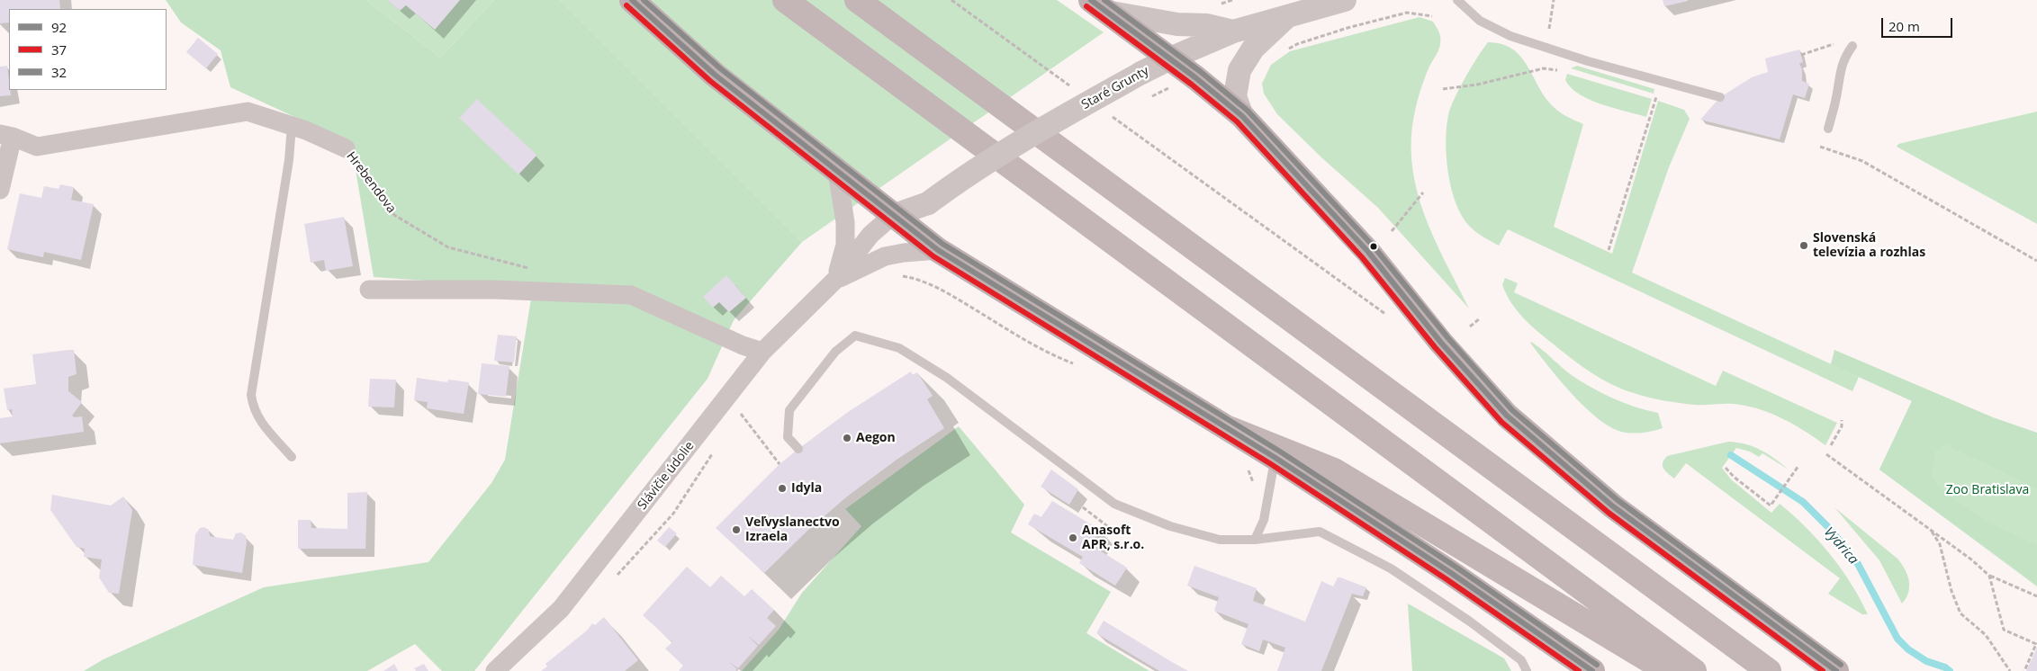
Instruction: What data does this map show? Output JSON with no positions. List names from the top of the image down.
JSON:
{
  "streets": {
    "street": ["Staré Grunty", "Hrebendova", "Slávičie údolie"]
  },
  "crossings": [
    ["Staré Grunty", "Slávičie údolie"]
  ],
  "water": ["Vydrica"],
  "parks": ["Zoo Bratislava"],
  "places": [
    "Slovenská televízia a rozhlas",
    "Aegon",
    "Idyla",
    "Veľvyslanectvo Izraela",
    "Anasoft APR, s.r.o."
  ],
  "lines": ["transit line 92", "transit line 32", "transit line 37"],
  "legend": ["92", "37", "32"],
  "scale_bar": "20 m"
}
